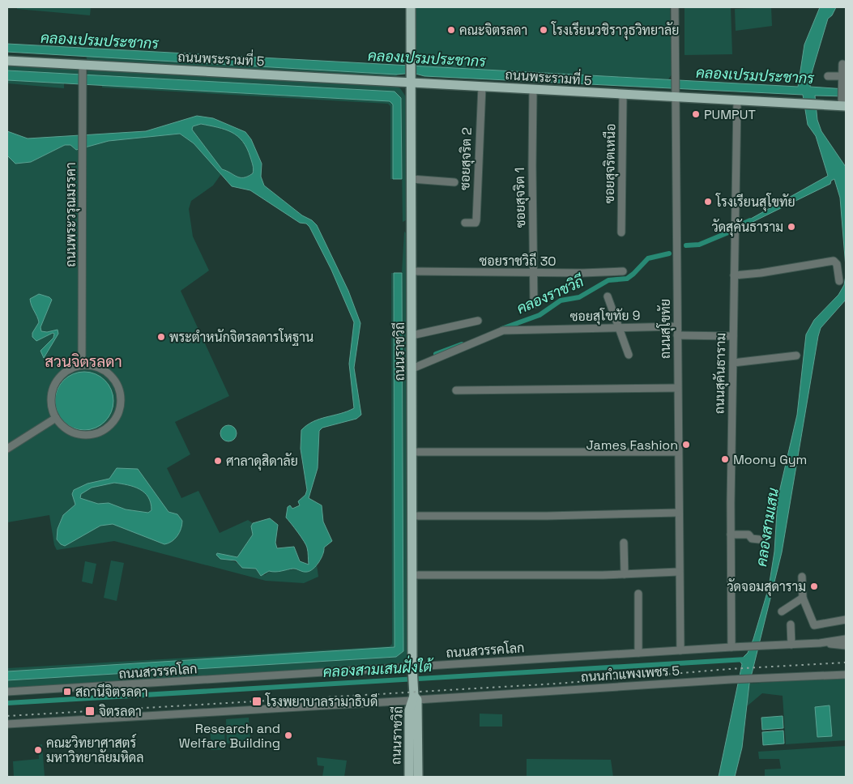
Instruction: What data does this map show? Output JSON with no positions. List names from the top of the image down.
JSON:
{
  "streets": {
    "main road": ["ถนนพระรามที่ 5", "ถนนราชวิถี"],
    "street": [
      "ซอยสุจริต 2",
      "ซอยสุจริตเหนือ",
      "ซอยสุจริต 1",
      "ถนนพระวรุณมรรคา",
      "ซอยราชวิถี 30",
      "ซอยสุโขทัย 9",
      "ถนนสุโขทัย",
      "ถนนสุคันธาราม",
      "ถนนสวรรคโลก",
      "ถนนกำแพงเพชร 5"
    ]
  },
  "crossings": [
    ["ถนนพระรามที่ 5", "ซอยสุจริต 2"],
    ["ถนนพระรามที่ 5", "ซอยสุจริตเหนือ"],
    ["ถนนพระรามที่ 5", "ซอยสุจริต 1"],
    ["ถนนพระรามที่ 5", "ถนนพระวรุณมรรคา"],
    ["ถนนพระรามที่ 5", "ถนนสุโขทัย"],
    ["ถนนพระรามที่ 5", "ถนนราชวิถี"],
    ["ถนนพระรามที่ 5", "ถนนสุคันธาราม"],
    ["ซอยสุจริต 1", "ซอยราชวิถี 30"],
    ["ซอยราชวิถี 30", "ถนนราชวิถี"],
    ["ซอยสุโขทัย 9", "ถนนสุโขทัย"],
    ["ซอยสุโขทัย 9", "ถนนราชวิถี"],
    ["ถนนสุโขทัย", "ถนนสวรรคโลก"],
    ["ถนนราชวิถี", "ถนนสวรรคโลก"],
    ["ถนนราชวิถี", "ถนนกำแพงเพชร 5"],
    ["ถนนสุคันธาราม", "ถนนสวรรคโลก"]
  ],
  "districts": ["สวนจิตรลดา"],
  "water": [
    "คลองเปรมประชากร",
    "คลองราชวิถี",
    "คลองสามเสน",
    "คลองสามเสนฝั่งใต้"
  ],
  "places": {
    "other": [
      "คณะจิตรลดา",
      "โรงเรียนวชิราวุธวิทยาลัย",
      "PUMPUT",
      "โรงเรียนสุโขทัย",
      "วัดสุคันธาราม",
      "พระตำหนักจิตรลดารโหฐาน",
      "James Fashion",
      "Moony Gym",
      "ศาลาดุสิดาลัย",
      "วัดจอมสุดาราม",
      "Research and Welfare Building",
      "คณะวิทยาศาสตร์ มหาวิทยาลัยมหิดล"
    ],
    "transit": ["สถานีจิตรลดา", "โรงพยาบาลรามาธิบดี", "จิตรลดา"]
  }
}
